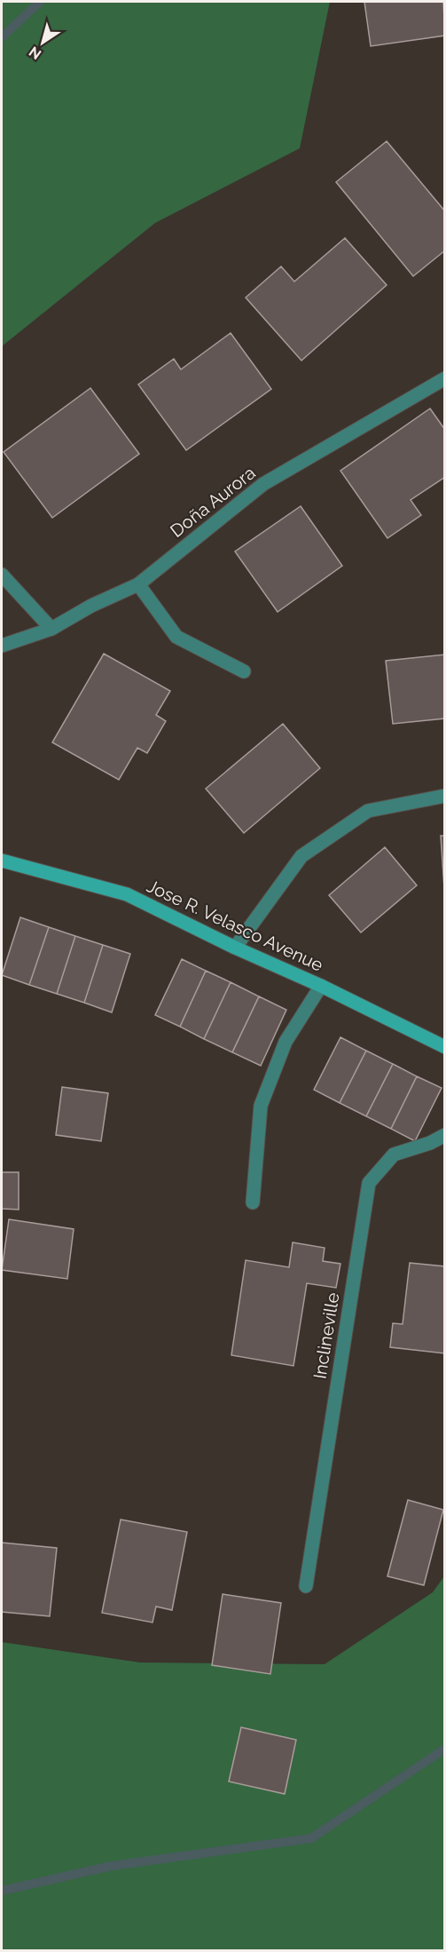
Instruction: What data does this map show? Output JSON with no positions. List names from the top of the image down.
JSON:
{
  "streets": {
    "main road": ["Jose R. Velasco Avenue"],
    "street": ["Doña Aurora", "Inclineville"]
  },
  "north": "bottom left"
}
